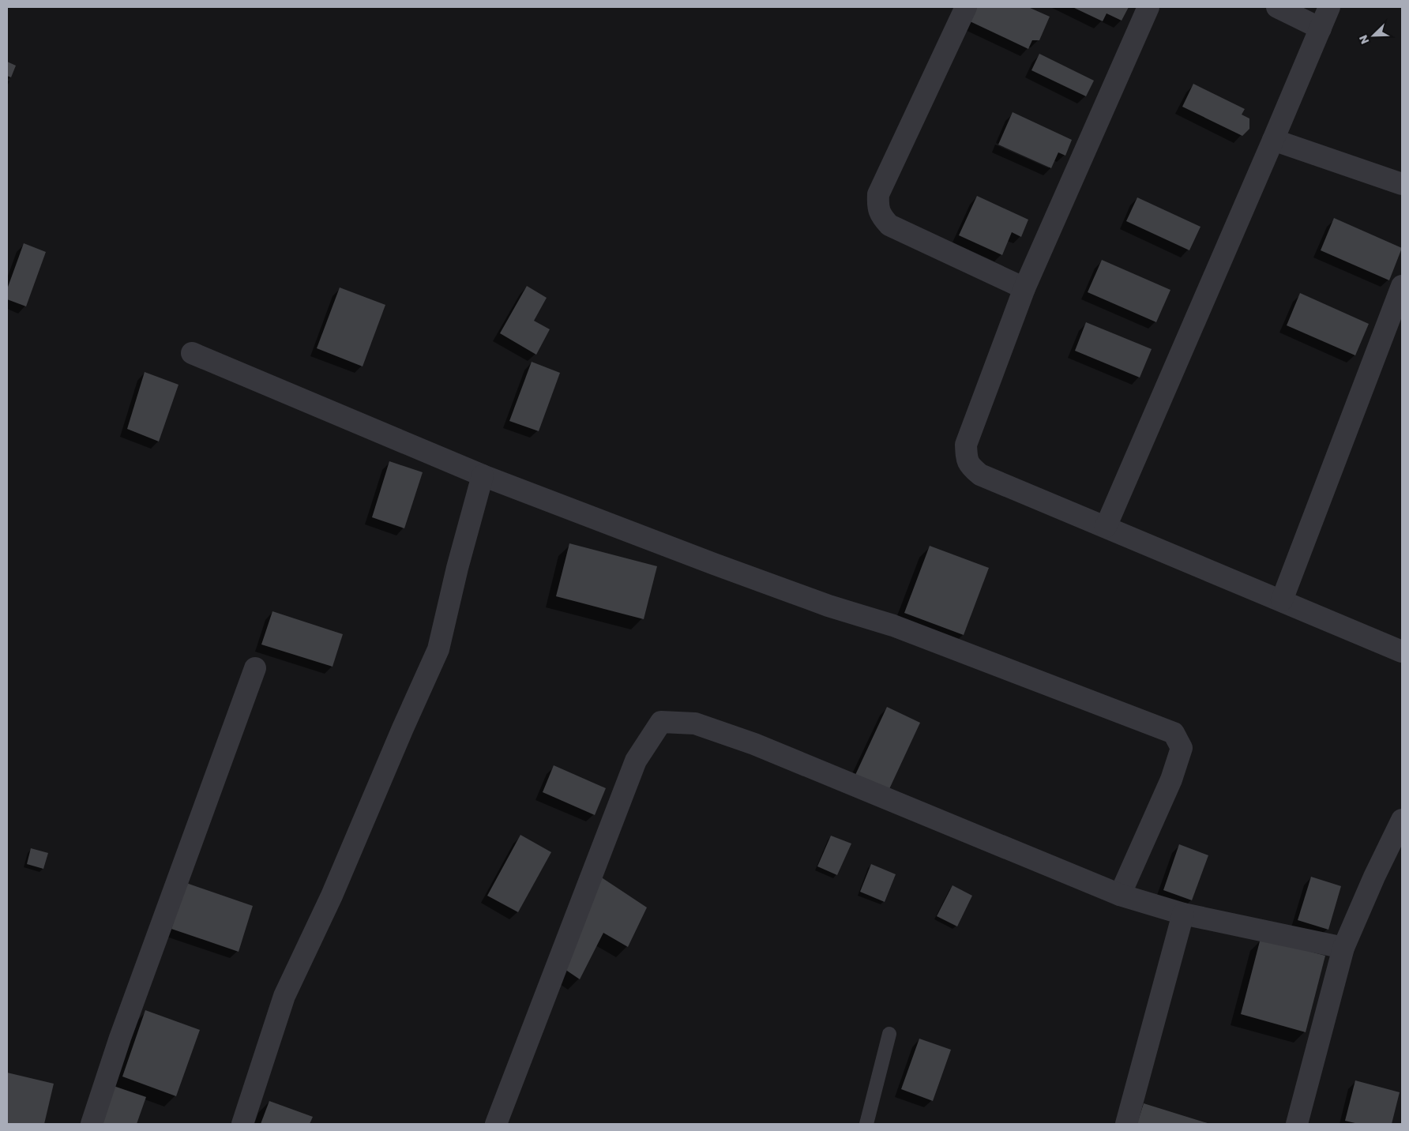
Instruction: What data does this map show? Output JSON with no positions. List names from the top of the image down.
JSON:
{
  "north": "bottom left"
}
